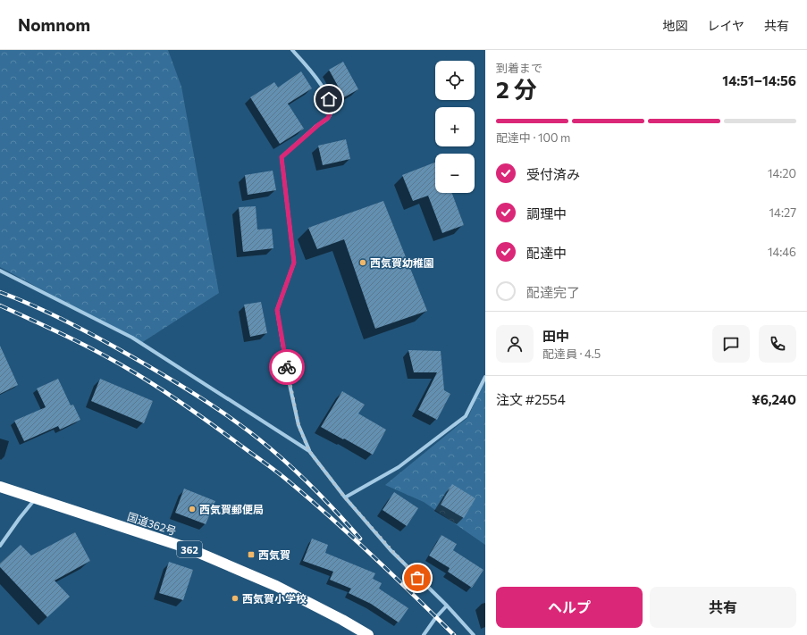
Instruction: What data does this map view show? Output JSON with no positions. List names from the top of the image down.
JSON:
{
  "streets": {
    "highway": ["国道362号", "362"]
  },
  "places": {
    "other": ["西気賀幼稚園", "西気賀郵便局", "西気賀小学校"],
    "transit": ["西気賀"]
  },
  "page": {
    "header": "Nomnom",
    "nav": ["地図", "レイヤ", "共有"],
    "heading": ["2 分", "到着まで", "14:51–14:56"],
    "panel": [
      "田中",
      "配達員 · 4.5",
      "注文 #2554",
      "¥6,240"
    ],
    "map_buttons": ["+", "−"],
    "bar": "配達中 · 100 m",
    "list": [
      ["受付済み", "14:20"],
      ["調理中", "14:27"],
      ["配達中", "14:46"],
      "配達完了"
    ],
    "buttons": ["ヘルプ", "共有"]
  }
}
